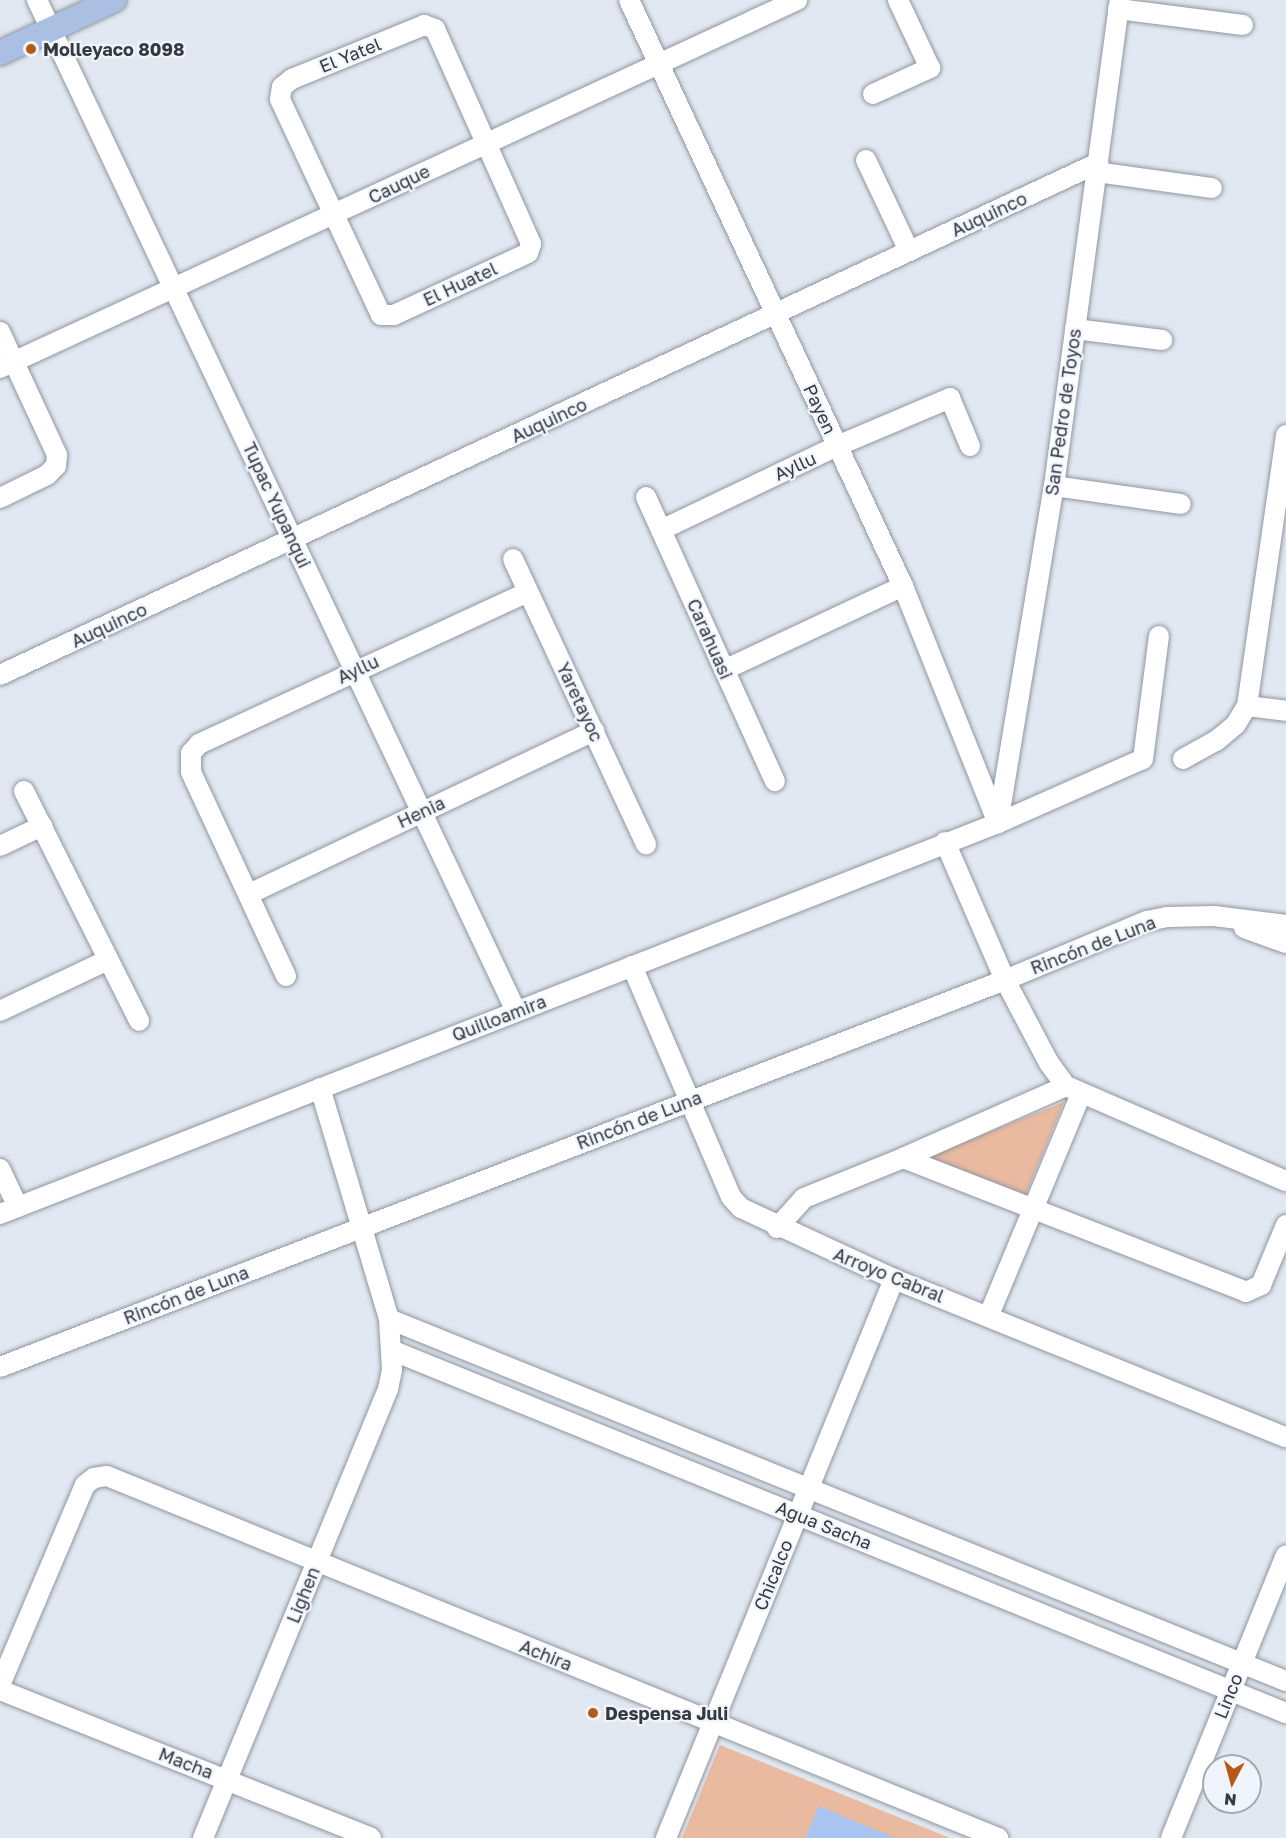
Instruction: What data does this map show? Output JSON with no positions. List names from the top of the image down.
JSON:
{
  "streets": {
    "street": [
      "El Yatel",
      "Cauque",
      "Auquinco",
      "El Huatel",
      "Payen",
      "San Pedro de Toyos",
      "Ayllu",
      "Tupac Yupanqui",
      "Carahuasi",
      "Yaretayoc",
      "Henia",
      "Rincón de Luna",
      "Quilloamira",
      "Arroyo Cabral",
      "Agua Sacha",
      "Chicalco",
      "Lighen",
      "Achira",
      "Linco",
      "Macha"
    ]
  },
  "crossings": [
    ["El Yatel", "Cauque"],
    ["El Yatel", "El Huatel"],
    ["Cauque", "El Huatel"],
    ["Cauque", "Payen"],
    ["Cauque", "Tupac Yupanqui"],
    ["Auquinco", "Payen"],
    ["Auquinco", "San Pedro de Toyos"],
    ["Auquinco", "Tupac Yupanqui"],
    ["Payen", "San Pedro de Toyos"],
    ["Payen", "Ayllu"],
    ["Payen", "Quilloamira"],
    ["San Pedro de Toyos", "Quilloamira"],
    ["Ayllu", "Tupac Yupanqui"],
    ["Ayllu", "Carahuasi"],
    ["Ayllu", "Yaretayoc"],
    ["Ayllu", "Henia"],
    ["Tupac Yupanqui", "Henia"],
    ["Tupac Yupanqui", "Quilloamira"],
    ["Yaretayoc", "Henia"],
    ["Rincón de Luna", "Arroyo Cabral"],
    ["Quilloamira", "Arroyo Cabral"],
    ["Arroyo Cabral", "Chicalco"],
    ["Agua Sacha", "Chicalco"],
    ["Agua Sacha", "Lighen"],
    ["Agua Sacha", "Linco"],
    ["Chicalco", "Achira"],
    ["Lighen", "Achira"],
    ["Lighen", "Macha"]
  ],
  "places": ["Molleyaco 8098", "Despensa Juli"],
  "north": "bottom"
}
